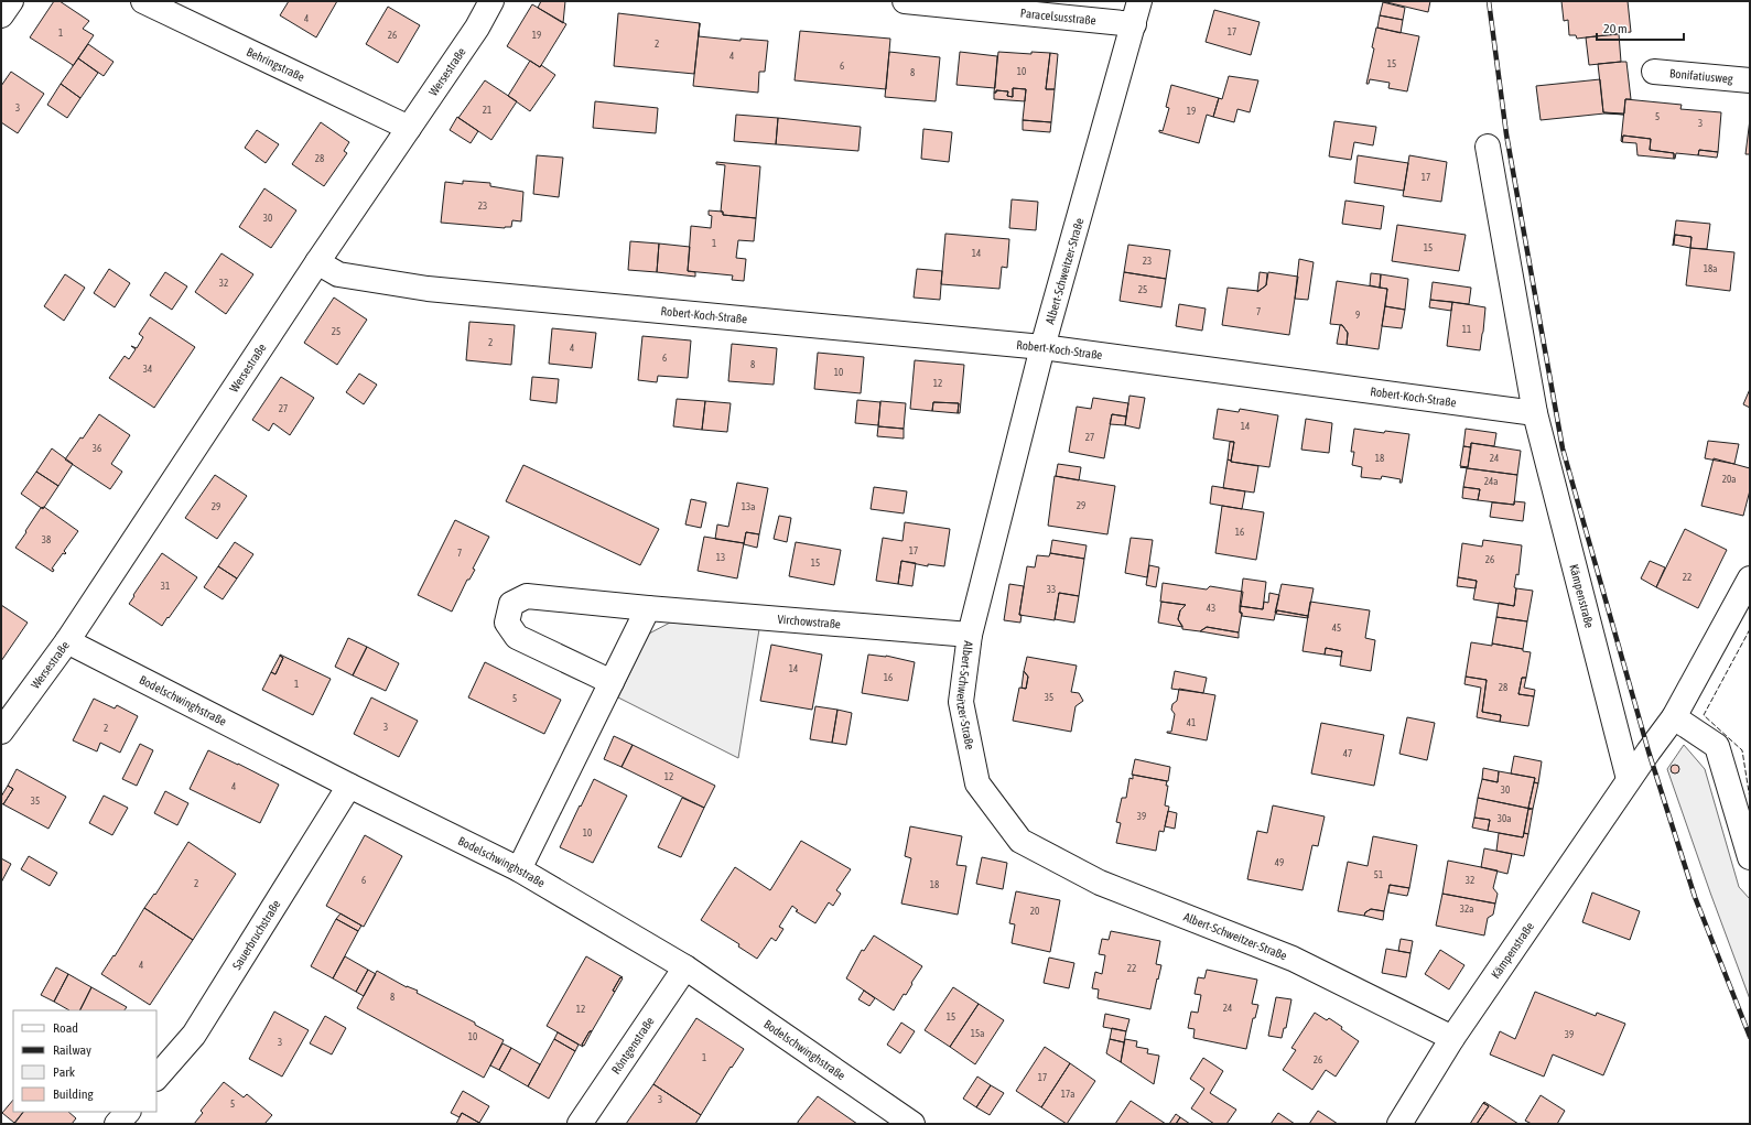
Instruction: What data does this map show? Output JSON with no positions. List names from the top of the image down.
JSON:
{
  "streets": {
    "street": [
      "Paracelsusstraße",
      "Behringstraße",
      "Wersestraße",
      "Bonifatiusweg",
      "Albert-Schweitzer-Straße",
      "Robert-Koch-Straße",
      "Kämpenstraße",
      "Virchowstraße",
      "Bodelschwinghstraße",
      "Sauerbruchstraße",
      "Röntgenstraße"
    ]
  },
  "crossings": [
    ["Paracelsusstraße", "Albert-Schweitzer-Straße"],
    ["Behringstraße", "Wersestraße"],
    ["Wersestraße", "Robert-Koch-Straße"],
    ["Wersestraße", "Bodelschwinghstraße"],
    ["Albert-Schweitzer-Straße", "Robert-Koch-Straße"],
    ["Albert-Schweitzer-Straße", "Kämpenstraße"],
    ["Albert-Schweitzer-Straße", "Virchowstraße"],
    ["Robert-Koch-Straße", "Kämpenstraße"],
    ["Bodelschwinghstraße", "Sauerbruchstraße"],
    ["Bodelschwinghstraße", "Röntgenstraße"]
  ],
  "house_numbers": [
    "4",
    "17",
    "1",
    "26",
    "19",
    "2",
    "4",
    "15",
    "6",
    "10",
    "8",
    "3",
    "21",
    "19",
    "5",
    "3",
    "28",
    "17",
    "23",
    "30",
    "1",
    "15",
    "14",
    "23",
    "18a",
    "32",
    "25",
    "7",
    "9",
    "11",
    "25",
    "2",
    "4",
    "6",
    "8",
    "34",
    "10",
    "12",
    "27",
    "14",
    "27",
    "36",
    "18",
    "24",
    "20a",
    "24a",
    "29",
    "29",
    "13a",
    "16",
    "38",
    "17",
    "7",
    "13",
    "26",
    "15",
    "22",
    "31",
    "33",
    "43",
    "45",
    "14",
    "16",
    "1",
    "28",
    "35",
    "5",
    "41",
    "3",
    "2",
    "47",
    "12",
    "4",
    "30",
    "35",
    "39",
    "30a",
    "10",
    "49",
    "51",
    "6",
    "32",
    "2",
    "18",
    "32a",
    "20",
    "4",
    "22",
    "8",
    "24",
    "12",
    "15",
    "15a",
    "39",
    "10",
    "3",
    "1",
    "26",
    "17",
    "17a",
    "3",
    "5"
  ],
  "legend": [
    "Road",
    "Railway",
    "Park",
    "Building"
  ],
  "scale_bar": "20 m"
}
